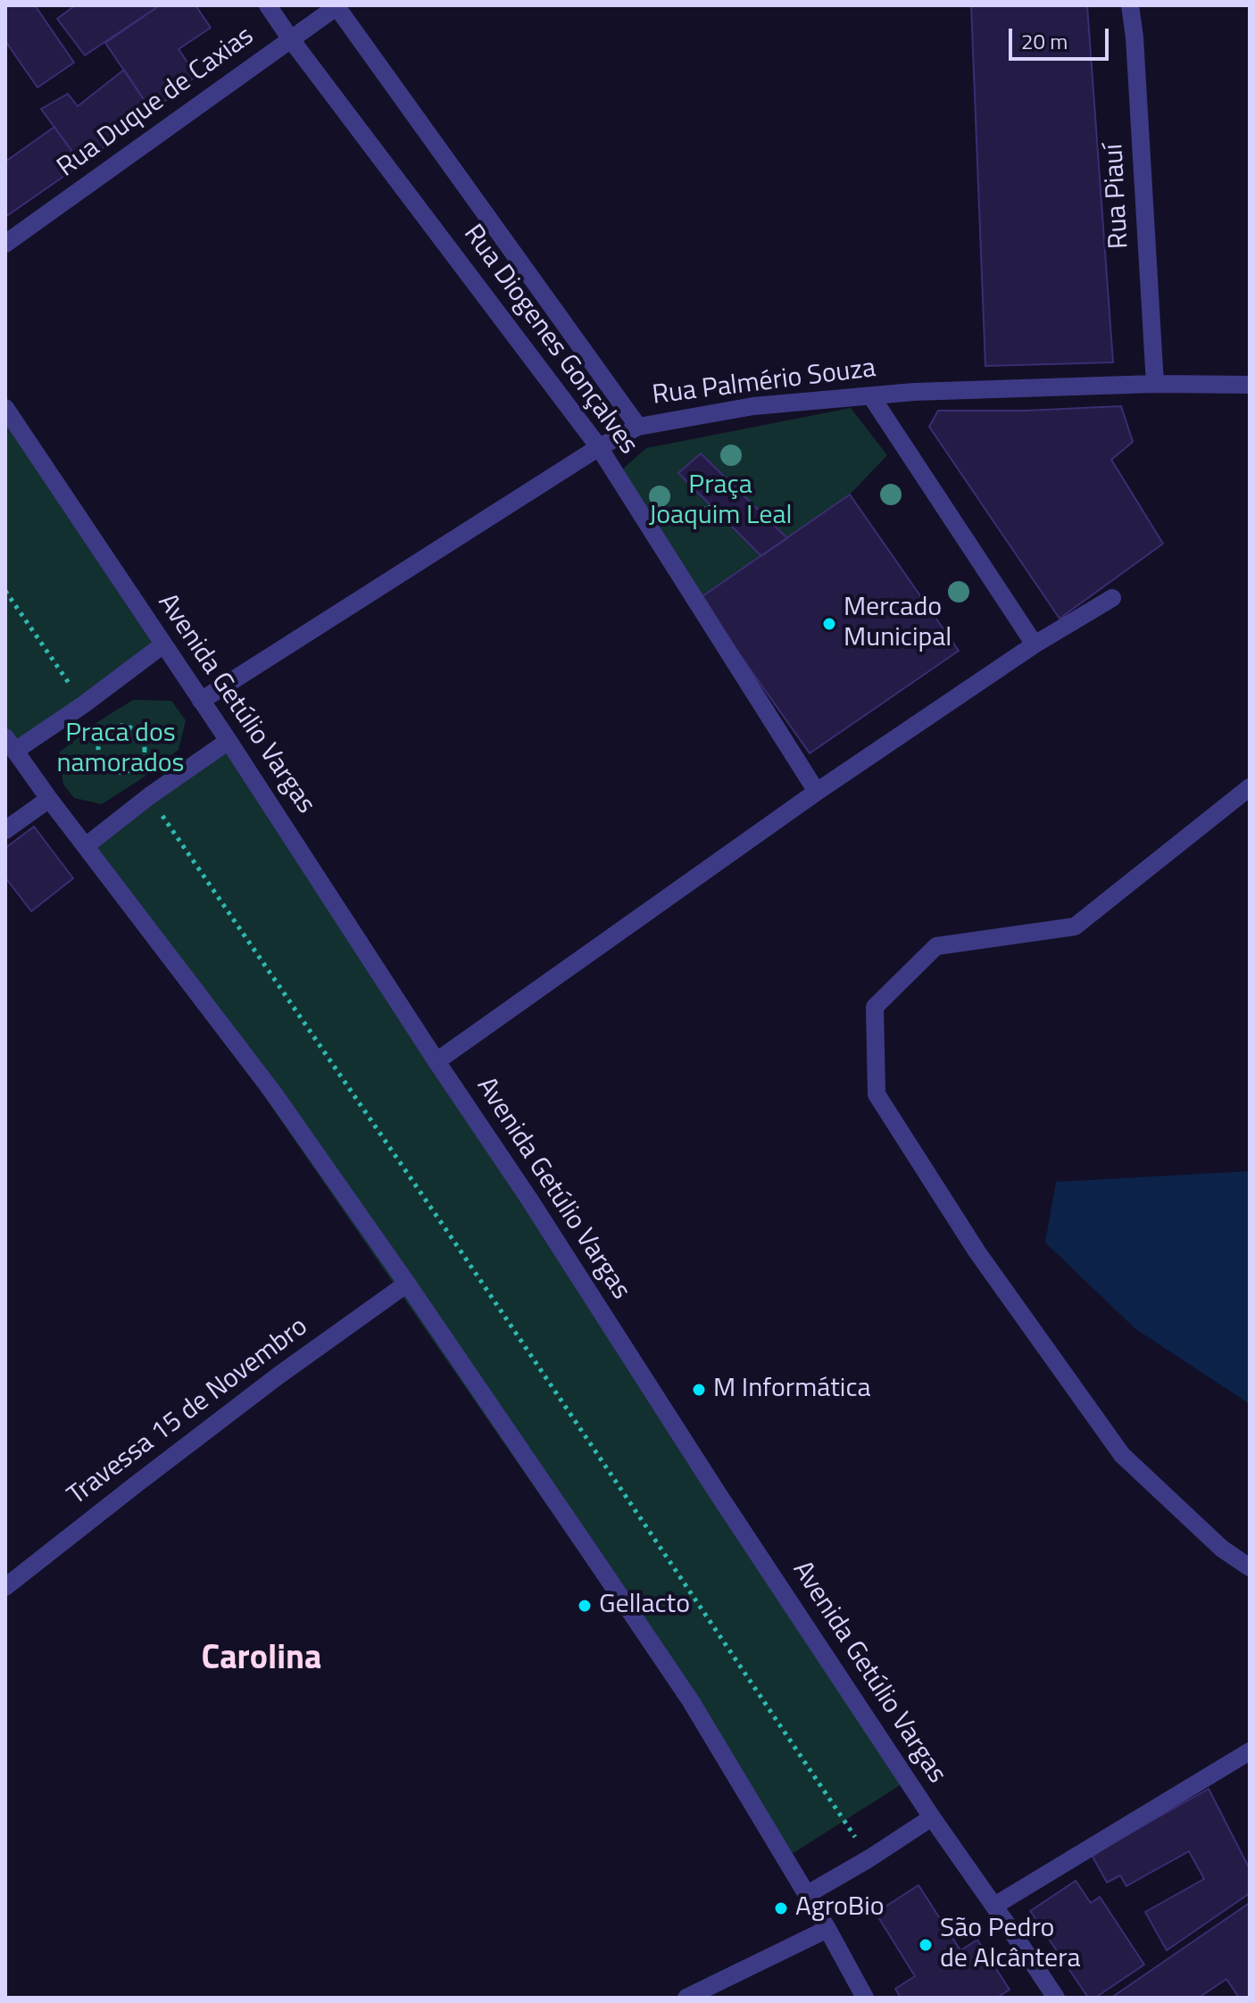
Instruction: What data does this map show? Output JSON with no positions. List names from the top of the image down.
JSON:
{
  "streets": {
    "street": [
      "Rua Duque de Caxias",
      "Rua Piauí",
      "Rua Diogenes Gonçalves",
      "Rua Palmério Souza",
      "Avenida Getúlio Vargas",
      "Travessa 15 de Novembro"
    ]
  },
  "crossings": [
    ["Rua Duque de Caxias", "Rua Diogenes Gonçalves"],
    ["Rua Piauí", "Rua Palmério Souza"],
    ["Rua Diogenes Gonçalves", "Rua Palmério Souza"],
    ["Rua Palmério Souza", "Avenida Getúlio Vargas"]
  ],
  "districts": ["Carolina"],
  "parks": ["Praça Joaquim Leal", "Praca dos namorados"],
  "places": [
    "Mercado Municipal",
    "M Informática",
    "Gellacto",
    "AgroBio",
    "São Pedro de Alcântera"
  ],
  "scale_bar": "20 m"
}
